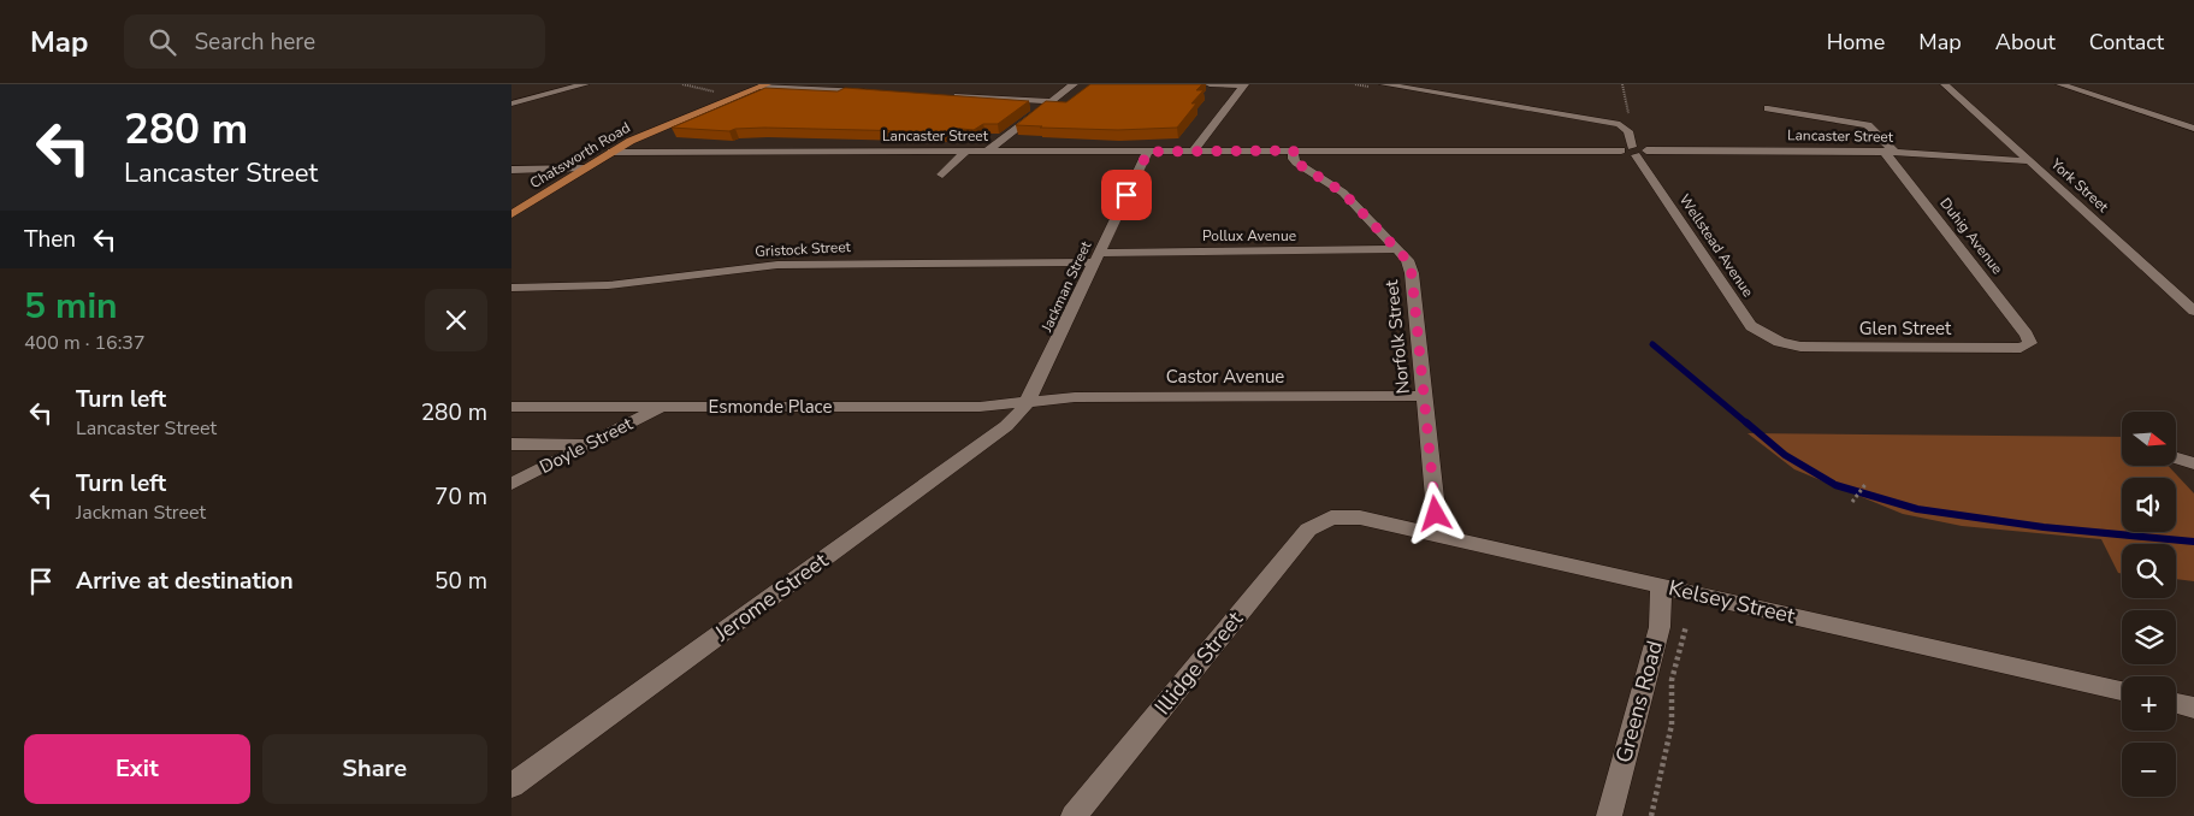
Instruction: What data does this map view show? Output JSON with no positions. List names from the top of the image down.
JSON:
{
  "streets": {
    "main road": ["Chatsworth Road"],
    "street": [
      "Lancaster Street",
      "York Street",
      "Pollux Avenue",
      "Duhig Avenue",
      "Wellstead Avenue",
      "Gristock Street",
      "Jackman Street",
      "Glen Street",
      "Norfolk Street",
      "Castor Avenue",
      "Esmonde Place",
      "Doyle Street",
      "Jerome Street",
      "Kelsey Street",
      "Illidge Street",
      "Greens Road"
    ]
  },
  "crossings": [
    ["Lancaster Street", "Chatsworth Road"],
    ["Lancaster Street", "York Street"],
    ["Lancaster Street", "Duhig Avenue"],
    ["Lancaster Street", "Wellstead Avenue"],
    ["Lancaster Street", "Jackman Street"],
    ["Lancaster Street", "Norfolk Street"],
    ["Pollux Avenue", "Gristock Street"],
    ["Pollux Avenue", "Jackman Street"],
    ["Pollux Avenue", "Norfolk Street"],
    ["Duhig Avenue", "Glen Street"],
    ["Wellstead Avenue", "Glen Street"],
    ["Gristock Street", "Jackman Street"],
    ["Jackman Street", "Castor Avenue"],
    ["Jackman Street", "Esmonde Place"],
    ["Jackman Street", "Jerome Street"],
    ["Norfolk Street", "Castor Avenue"],
    ["Norfolk Street", "Kelsey Street"],
    ["Castor Avenue", "Esmonde Place"],
    ["Castor Avenue", "Jerome Street"],
    ["Esmonde Place", "Doyle Street"],
    ["Esmonde Place", "Jerome Street"],
    ["Kelsey Street", "Illidge Street"],
    ["Kelsey Street", "Greens Road"]
  ],
  "north": "right",
  "page": {
    "header": "Map",
    "search": "Search here",
    "nav": [
      "Home",
      "Map",
      "About",
      "Contact"
    ],
    "turn": ["280 m", "Lancaster Street"],
    "then": "Then",
    "heading": ["5 min", "400 m · 16:37"],
    "list": [
      {
        "name": "Turn left",
        "note": "Lancaster Street",
        "value": "280 m"
      },
      {
        "name": "Turn left",
        "note": "Jackman Street",
        "value": "70 m"
      },
      {
        "name": "Arrive at destination",
        "value": "50 m"
      }
    ],
    "map_buttons": ["+", "−"],
    "buttons": ["Exit", "Share"]
  }
}
